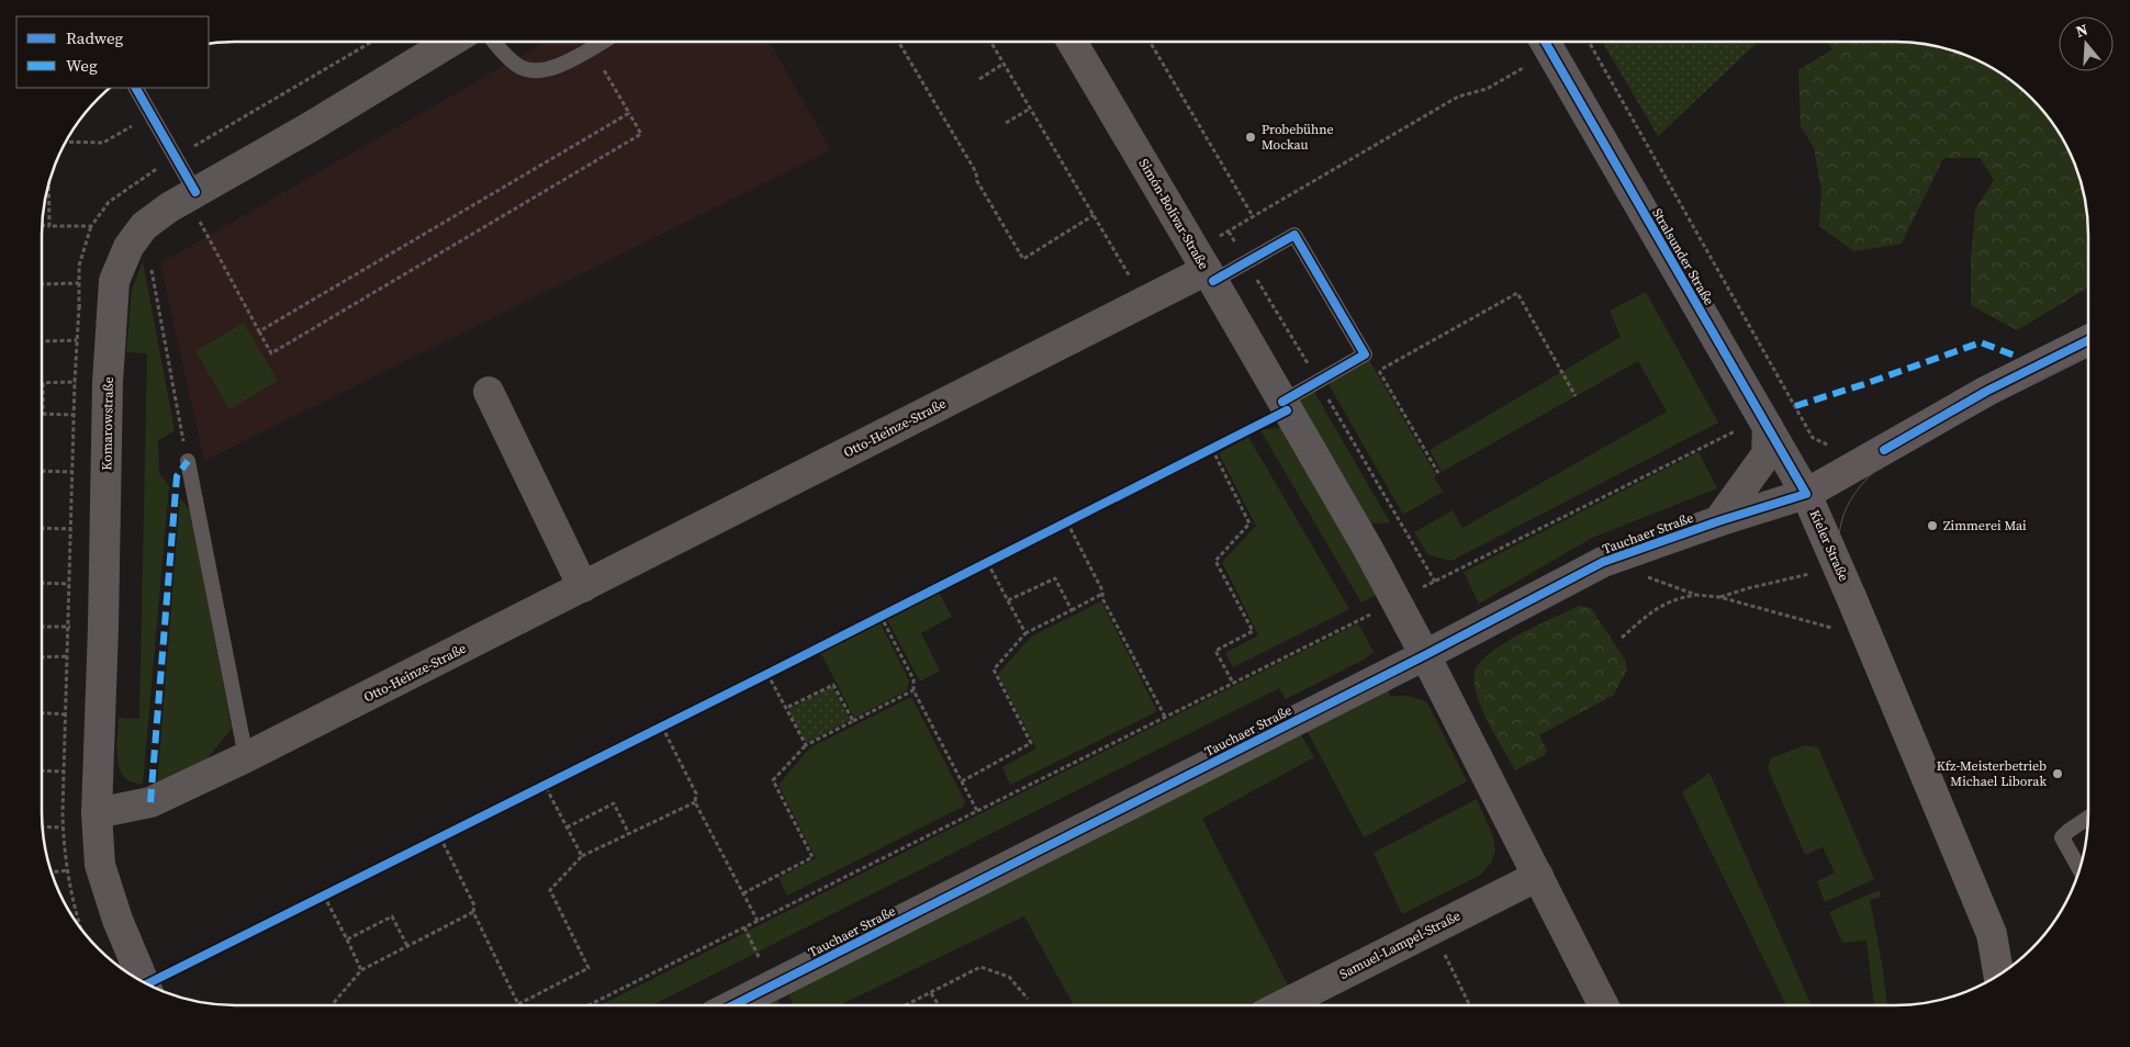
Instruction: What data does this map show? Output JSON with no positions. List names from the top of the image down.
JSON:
{
  "streets": {
    "main road": ["Tauchaer Straße", "Kieler Straße"],
    "street": [
      "Simón-Bolívar-Straße",
      "Stralsunder Straße",
      "Komarowstraße",
      "Otto-Heinze-Straße",
      "Samuel-Lampel-Straße"
    ]
  },
  "crossings": [
    ["Simón-Bolívar-Straße", "Otto-Heinze-Straße"],
    ["Simón-Bolívar-Straße", "Tauchaer Straße"],
    ["Stralsunder Straße", "Tauchaer Straße"],
    ["Stralsunder Straße", "Kieler Straße"],
    ["Komarowstraße", "Otto-Heinze-Straße"],
    ["Tauchaer Straße", "Kieler Straße"]
  ],
  "places": ["Probebühne Mockau", "Zimmerei Mai", "Kfz-Meisterbetrieb Michael Liborak"],
  "legend": ["Radweg", "Weg"],
  "north": "top"
}
